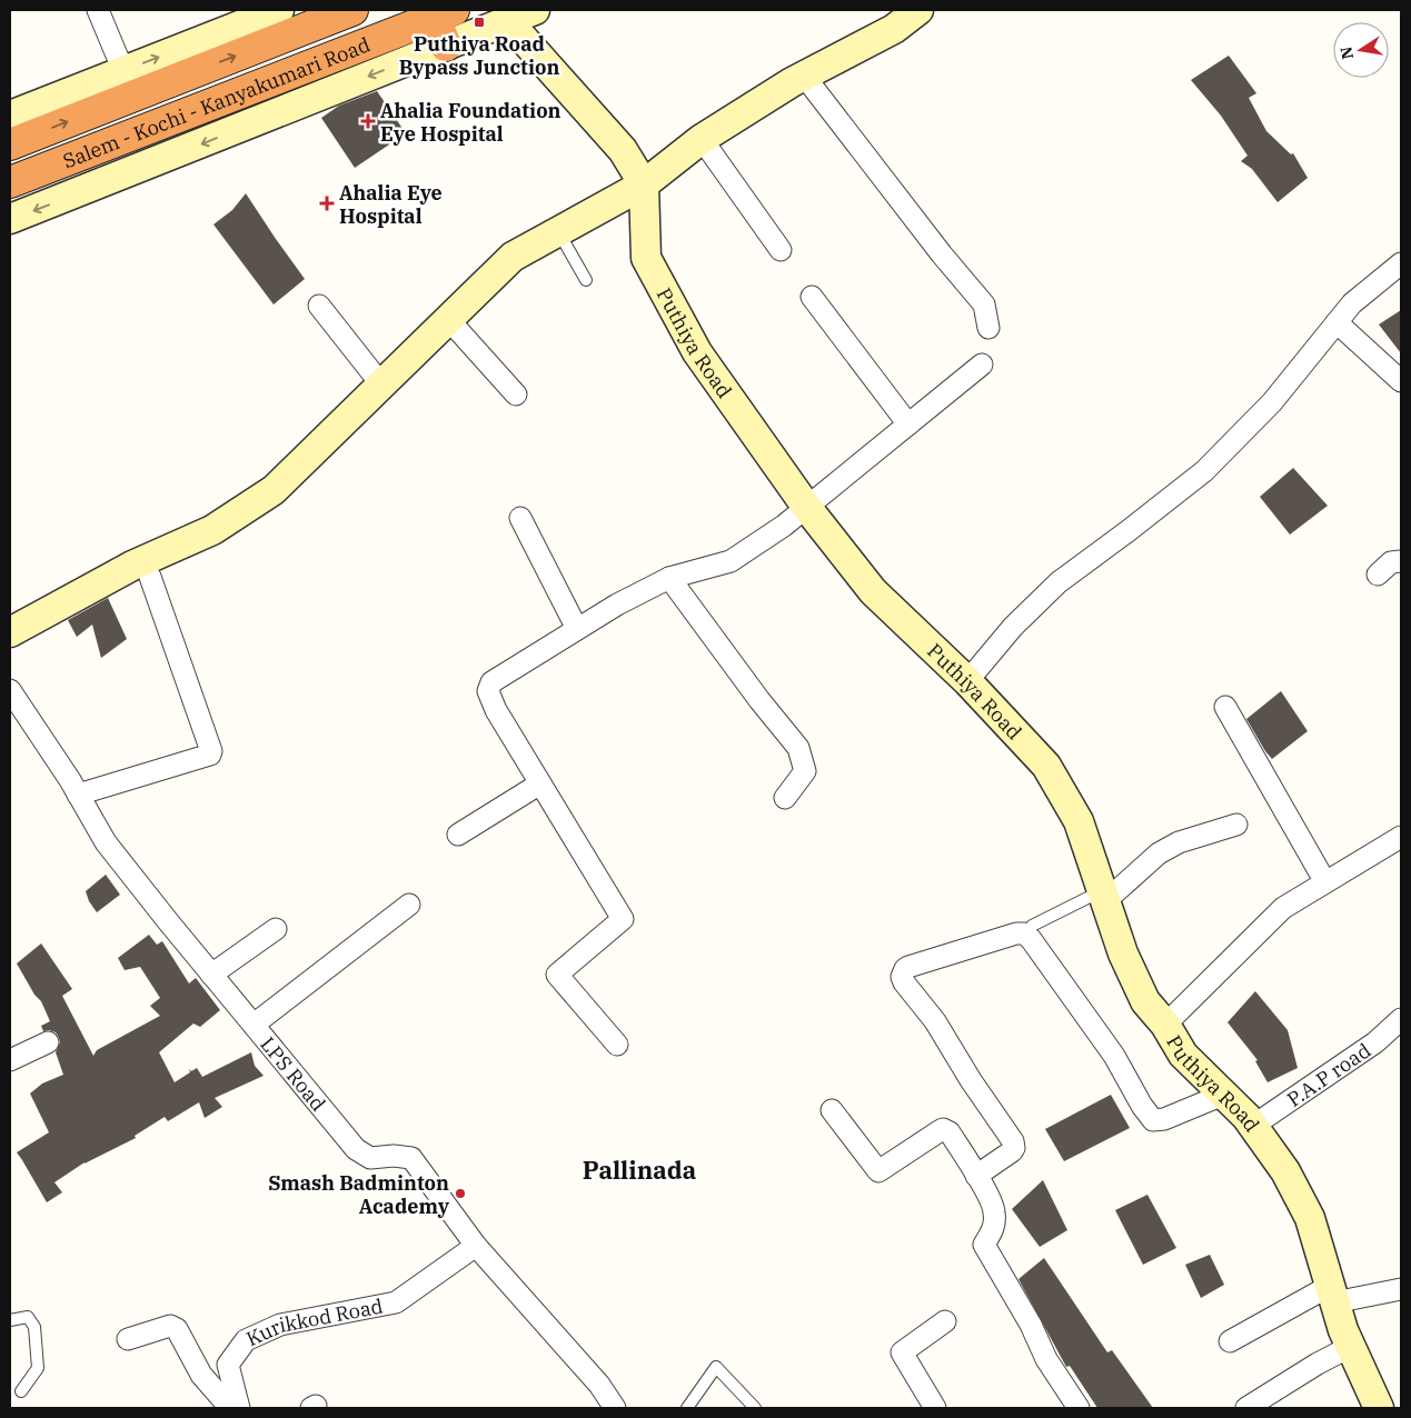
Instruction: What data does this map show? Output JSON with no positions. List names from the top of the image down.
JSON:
{
  "streets": {
    "highway": ["Salem - Kochi - Kanyakumari Road"],
    "street": [
      "Puthiya Road",
      "LPS Road",
      "P.A.P road",
      "Kurikkod Road"
    ]
  },
  "crossings": [
    ["Puthiya Road", "P.A.P road"],
    ["LPS Road", "Kurikkod Road"]
  ],
  "districts": ["Pallinada"],
  "places": {
    "transit": ["Puthiya Road Bypass Junction"],
    "health": ["Ahalia Foundation Eye Hospital", "Ahalia Eye Hospital"],
    "other": ["Smash Badminton Academy"]
  },
  "north": "left"
}
